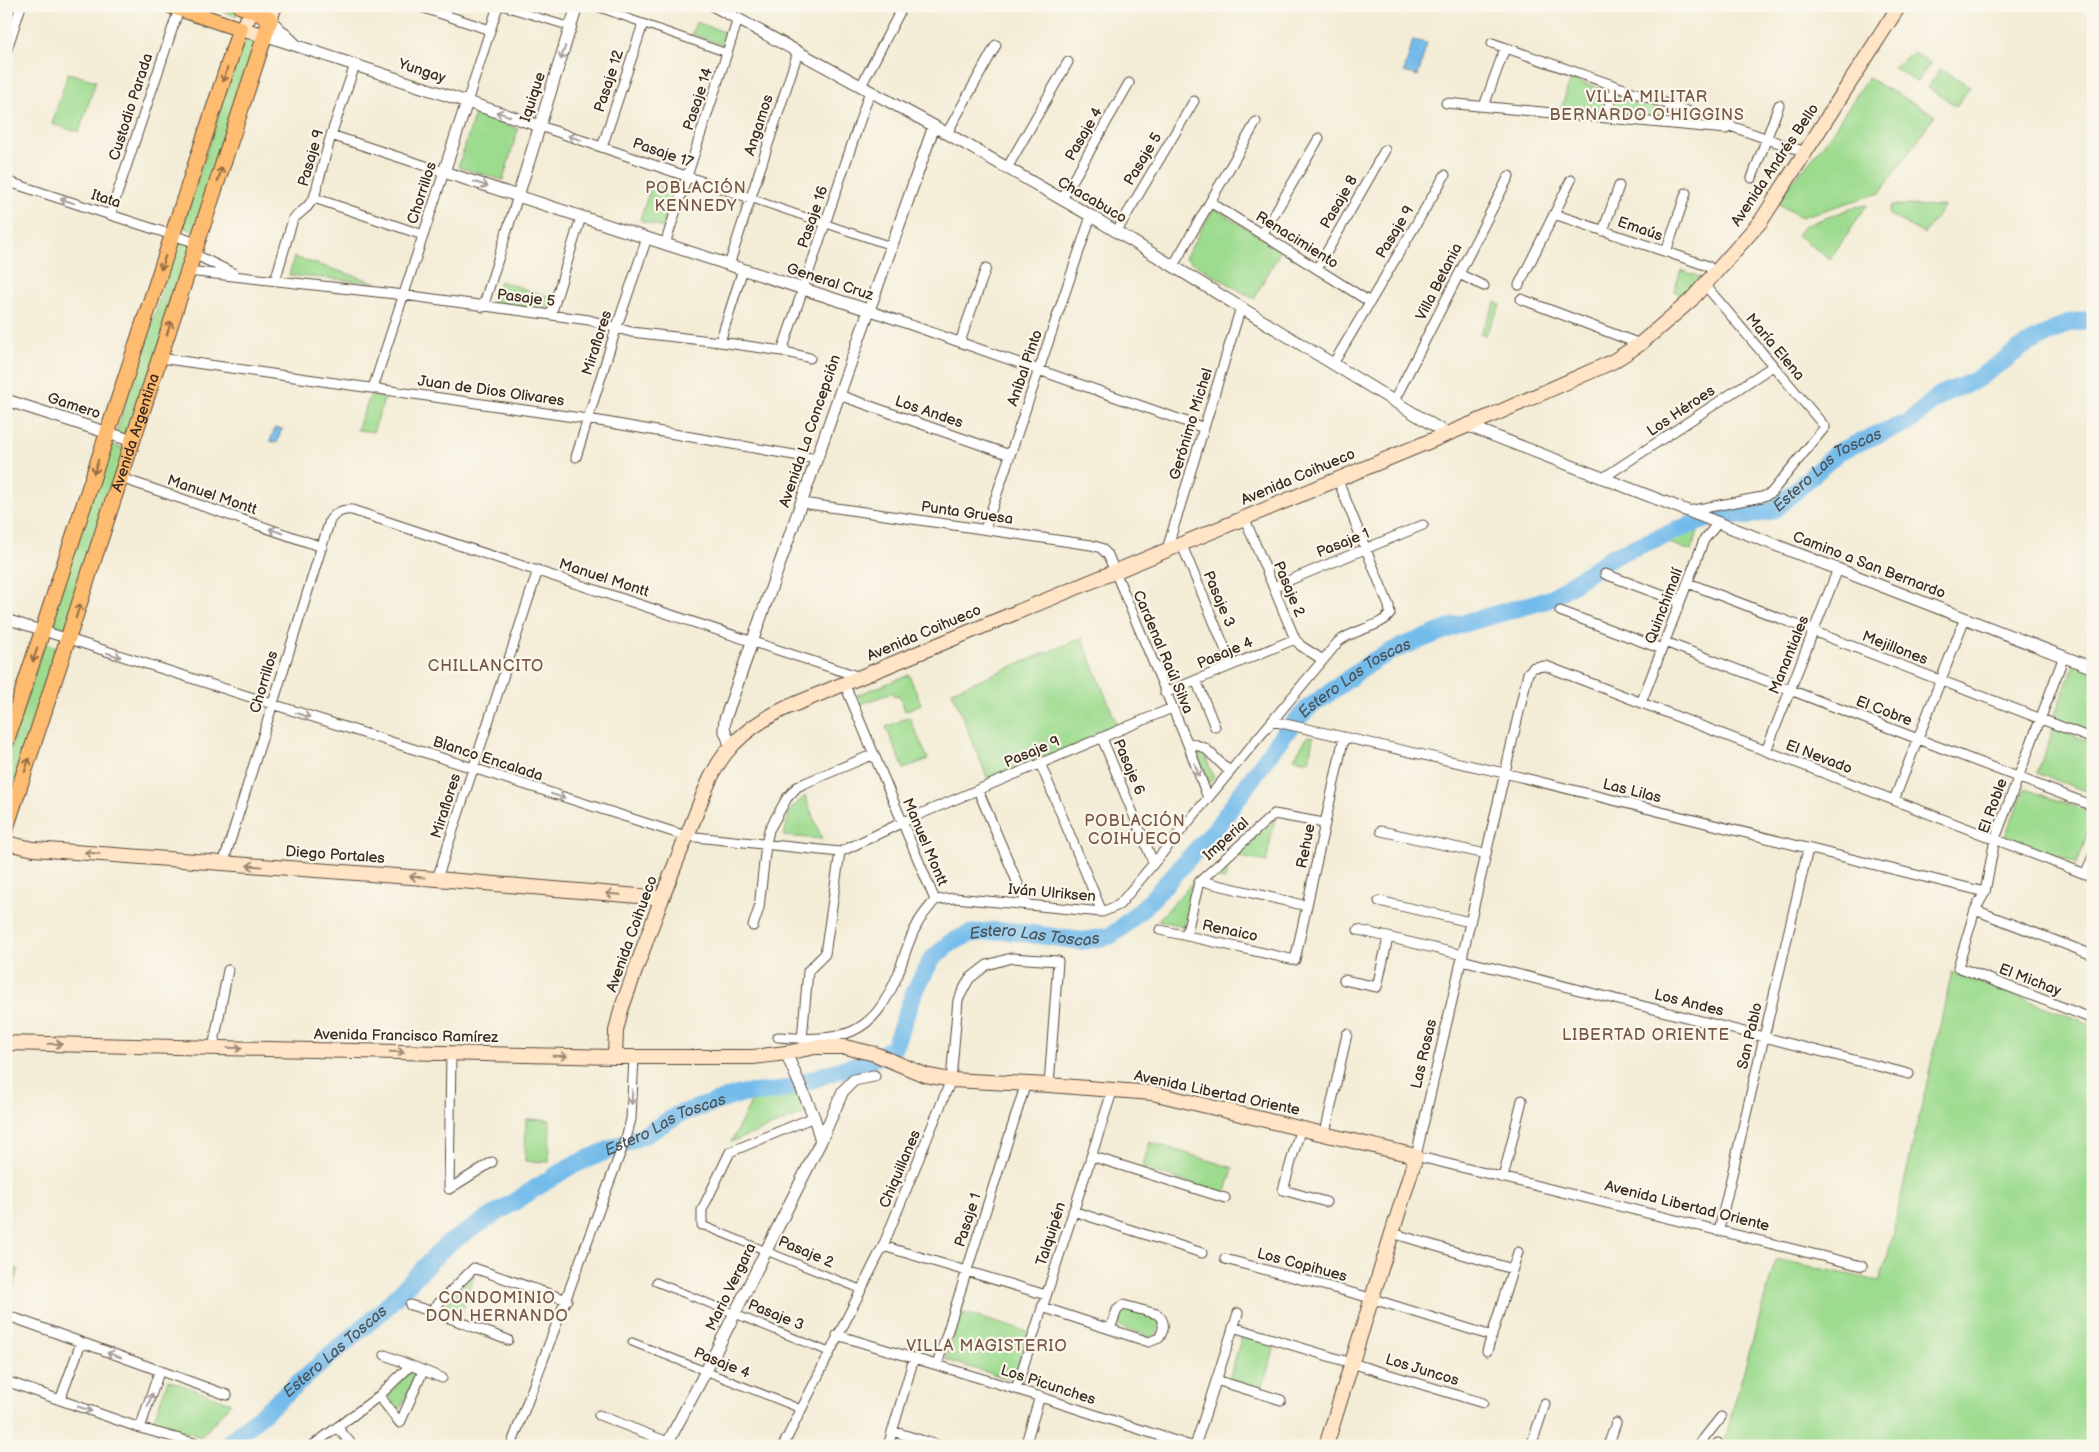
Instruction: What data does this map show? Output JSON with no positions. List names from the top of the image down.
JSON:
{
  "streets": {
    "main road": [
      "Avenida Andrés Bello",
      "Avenida Argentina",
      "Avenida Coihueco",
      "Diego Portales",
      "Avenida Francisco Ramírez",
      "Las Rosas",
      "Avenida Libertad Oriente"
    ],
    "street": [
      "Yungay",
      "Pasaje 12",
      "Iquique",
      "Pasaje 14",
      "Custodio Parada",
      "Angamos",
      "Pasaje 4",
      "Pasaje 17",
      "Pasaje 9",
      "Pasaje 5",
      "Chorrillos",
      "Itata",
      "Chacabuco",
      "Pasaje 8",
      "Pasaje 16",
      "Emaús",
      "Renacimiento",
      "General Cruz",
      "Villa Betania",
      "Miraflores",
      "María Elena",
      "Aníbal Pinto",
      "Juan de Dios Olivares",
      "Gamero",
      "Los Héroes",
      "Los Andes",
      "Gerónimo Michel",
      "Avenida La Concepción",
      "Manuel Montt",
      "Punta Gruesa",
      "Pasaje 1",
      "Camino a San Bernardo",
      "Pasaje 2",
      "Pasaje 3",
      "Quinchimalí",
      "Mejillones",
      "Cardenal Raúl Silva",
      "Manantiales",
      "El Cobre",
      "El Nevado",
      "Blanco Encalada",
      "Pasaje 6",
      "Las Lilas",
      "El Roble",
      "Imperial",
      "Rehue",
      "Iván Ulriksen",
      "Renaico",
      "El Michay",
      "San Pablo",
      "Chiquillanes",
      "Talquipén",
      "Los Copihues",
      "Mario Vergara",
      "Los Juncos",
      "Los Picunches"
    ]
  },
  "crossings": [
    ["Yungay", "Iquique"],
    ["Yungay", "Pasaje 17"],
    ["Yungay", "Pasaje 9"],
    ["Yungay", "Chorrillos"],
    ["Yungay", "Avenida Argentina"],
    ["Pasaje 12", "Pasaje 17"],
    ["Iquique", "Pasaje 17"],
    ["Iquique", "General Cruz"],
    ["Pasaje 14", "Pasaje 17"],
    ["Pasaje 14", "Chacabuco"],
    ["Pasaje 14", "General Cruz"],
    ["Custodio Parada", "Itata"],
    ["Angamos", "Pasaje 17"],
    ["Angamos", "Chacabuco"],
    ["Angamos", "General Cruz"],
    ["Pasaje 4", "Chacabuco"],
    ["Pasaje 4", "Pasaje 2"],
    ["Pasaje 4", "Pasaje 3"],
    ["Pasaje 4", "Cardenal Raúl Silva"],
    ["Pasaje 4", "Chiquillanes"],
    ["Pasaje 4", "Mario Vergara"],
    ["Pasaje 17", "Pasaje 16"],
    ["Pasaje 17", "Avenida La Concepción"],
    ["Pasaje 9", "Pasaje 5"],
    ["Pasaje 9", "Renacimiento"],
    ["Pasaje 9", "Manuel Montt"],
    ["Pasaje 9", "Cardenal Raúl Silva"],
    ["Pasaje 9", "Pasaje 6"],
    ["Pasaje 5", "Chorrillos"],
    ["Pasaje 5", "Itata"],
    ["Pasaje 5", "Chacabuco"],
    ["Pasaje 5", "Pasaje 16"],
    ["Pasaje 5", "Miraflores"],
    ["Pasaje 5", "Avenida Argentina"],
    ["Avenida Andrés Bello", "Chacabuco"],
    ["Avenida Andrés Bello", "Emaús"],
    ["Avenida Andrés Bello", "María Elena"],
    ["Avenida Andrés Bello", "Avenida Coihueco"],
    ["Avenida Andrés Bello", "Camino a San Bernardo"],
    ["Chorrillos", "General Cruz"],
    ["Chorrillos", "Juan de Dios Olivares"],
    ["Chorrillos", "Manuel Montt"],
    ["Chorrillos", "Blanco Encalada"],
    ["Chorrillos", "Diego Portales"],
    ["Itata", "Avenida Argentina"],
    ["Chacabuco", "Pasaje 16"],
    ["Chacabuco", "Villa Betania"],
    ["Chacabuco", "Aníbal Pinto"],
    ["Chacabuco", "Gerónimo Michel"],
    ["Chacabuco", "Avenida La Concepción"],
    ["Chacabuco", "Avenida Coihueco"],
    ["Pasaje 8", "Renacimiento"],
    ["Pasaje 16", "General Cruz"],
    ["Emaús", "María Elena"],
    ["General Cruz", "Miraflores"],
    ["General Cruz", "Aníbal Pinto"],
    ["General Cruz", "Gerónimo Michel"],
    ["General Cruz", "Avenida La Concepción"],
    ["Miraflores", "Juan de Dios Olivares"],
    ["Miraflores", "Manuel Montt"],
    ["Miraflores", "Blanco Encalada"],
    ["Miraflores", "Diego Portales"],
    ["María Elena", "Los Héroes"],
    ["María Elena", "Camino a San Bernardo"],
    ["Aníbal Pinto", "Los Andes"],
    ["Aníbal Pinto", "Punta Gruesa"],
    ["Juan de Dios Olivares", "Avenida La Concepción"],
    ["Juan de Dios Olivares", "Avenida Argentina"],
    ["Gamero", "Avenida Argentina"],
    ["Los Héroes", "Camino a San Bernardo"],
    ["Los Andes", "Avenida La Concepción"],
    ["Los Andes", "San Pablo"],
    ["Los Andes", "Las Rosas"],
    ["Gerónimo Michel", "Avenida Coihueco"],
    ["Avenida La Concepción", "Avenida Coihueco"],
    ["Avenida La Concepción", "Manuel Montt"],
    ["Avenida La Concepción", "Punta Gruesa"],
    ["Avenida Argentina", "Manuel Montt"],
    ["Avenida Argentina", "Blanco Encalada"],
    ["Avenida Coihueco", "Manuel Montt"],
    ["Avenida Coihueco", "Punta Gruesa"],
    ["Avenida Coihueco", "Pasaje 2"],
    ["Avenida Coihueco", "Pasaje 3"],
    ["Avenida Coihueco", "Cardenal Raúl Silva"],
    ["Avenida Coihueco", "Blanco Encalada"],
    ["Avenida Coihueco", "Diego Portales"],
    ["Avenida Coihueco", "Avenida Francisco Ramírez"],
    ["Manuel Montt", "Iván Ulriksen"],
    ["Punta Gruesa", "Cardenal Raúl Silva"],
    ["Pasaje 1", "Pasaje 2"],
    ["Pasaje 1", "Iván Ulriksen"],
    ["Pasaje 1", "Avenida Libertad Oriente"],
    ["Pasaje 1", "Los Picunches"],
    ["Camino a San Bernardo", "Quinchimalí"],
    ["Camino a San Bernardo", "Manantiales"],
    ["Camino a San Bernardo", "El Roble"],
    ["Pasaje 2", "Iván Ulriksen"],
    ["Pasaje 2", "Chiquillanes"],
    ["Pasaje 2", "Mario Vergara"],
    ["Pasaje 3", "Chiquillanes"],
    ["Pasaje 3", "Mario Vergara"],
    ["Quinchimalí", "Mejillones"],
    ["Quinchimalí", "El Cobre"],
    ["Quinchimalí", "El Nevado"],
    ["Mejillones", "Manantiales"],
    ["Mejillones", "El Roble"],
    ["Cardenal Raúl Silva", "Iván Ulriksen"],
    ["Manantiales", "El Cobre"],
    ["Manantiales", "El Nevado"],
    ["El Cobre", "El Roble"],
    ["El Nevado", "El Roble"],
    ["El Nevado", "Las Rosas"],
    ["Pasaje 6", "Iván Ulriksen"],
    ["Las Lilas", "El Roble"],
    ["Las Lilas", "Rehue"],
    ["Las Lilas", "Iván Ulriksen"],
    ["Las Lilas", "San Pablo"],
    ["Las Lilas", "Las Rosas"],
    ["El Roble", "El Michay"],
    ["Imperial", "Rehue"],
    ["Imperial", "Renaico"],
    ["Rehue", "Renaico"],
    ["Avenida Francisco Ramírez", "Avenida Libertad Oriente"],
    ["San Pablo", "Avenida Libertad Oriente"],
    ["Las Rosas", "Avenida Libertad Oriente"],
    ["Las Rosas", "Los Copihues"],
    ["Las Rosas", "Los Juncos"],
    ["Avenida Libertad Oriente", "Chiquillanes"],
    ["Avenida Libertad Oriente", "Talquipén"],
    ["Chiquillanes", "Los Picunches"],
    ["Talquipén", "Los Picunches"]
  ],
  "one_way": [
    "Iquique",
    "Itata",
    "Blanco Encalada",
    "Diego Portales",
    "Avenida Francisco Ramírez"
  ],
  "districts": [
    "VILLA MILITAR BERNARDO O'HIGGINS",
    "POBLACIÓN KENNEDY",
    "CHILLANCITO",
    "POBLACIÓN COIHUECO",
    "LIBERTAD ORIENTE",
    "CONDOMINIO DON HERNANDO",
    "VILLA MAGISTERIO"
  ],
  "water": ["Estero Las Toscas"]
}
